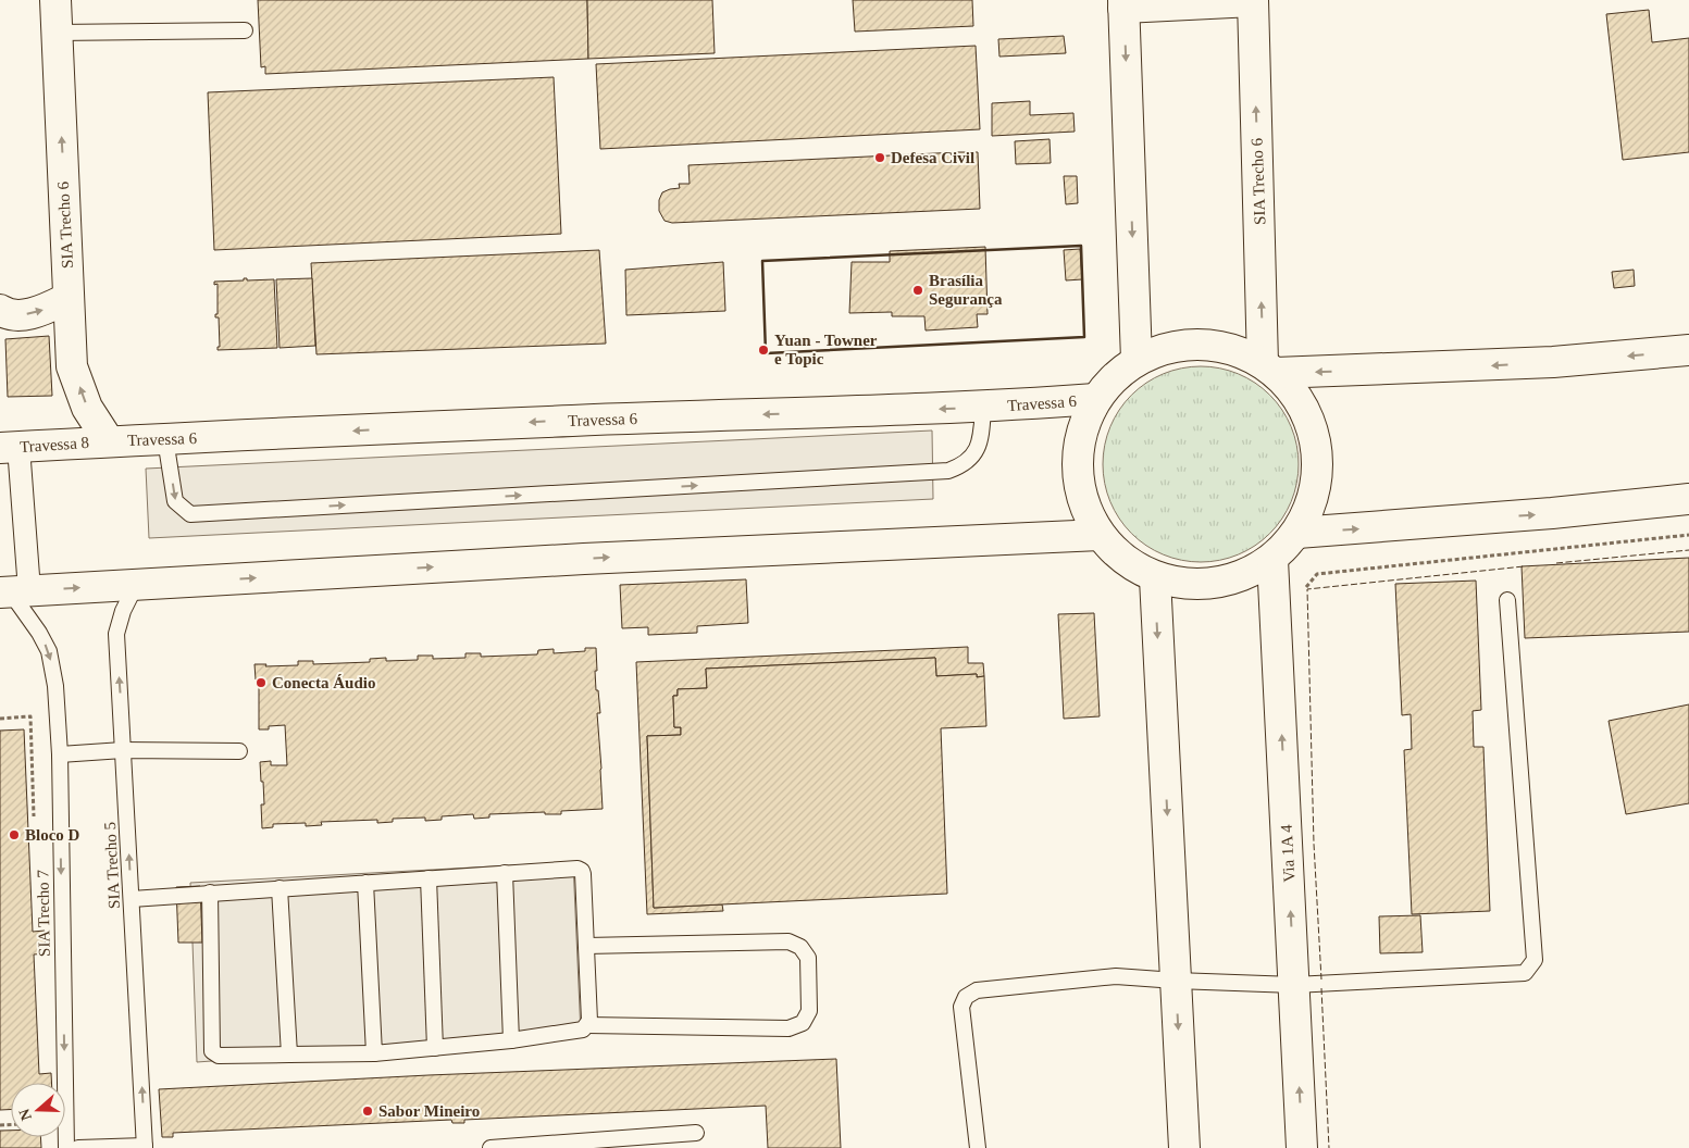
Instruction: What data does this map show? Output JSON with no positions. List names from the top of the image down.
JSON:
{
  "streets": {
    "main road": [
      "SIA Trecho 6",
      "Travessa 6",
      "Travessa 8",
      "Via 1A 4"
    ],
    "lane": ["SIA Trecho 5", "SIA Trecho 7"]
  },
  "crossings": [
    ["SIA Trecho 6", "Travessa 6"],
    ["SIA Trecho 6", "Travessa 8"],
    ["Travessa 6", "Travessa 8"]
  ],
  "one_way": ["SIA Trecho 5", "SIA Trecho 7"],
  "places": [
    "Defesa Civil",
    "Brasília Segurança",
    "Yuan - Towner e Topic",
    "Conecta Áudio",
    "Bloco D",
    "Sabor Mineiro"
  ],
  "north": "left"
}
